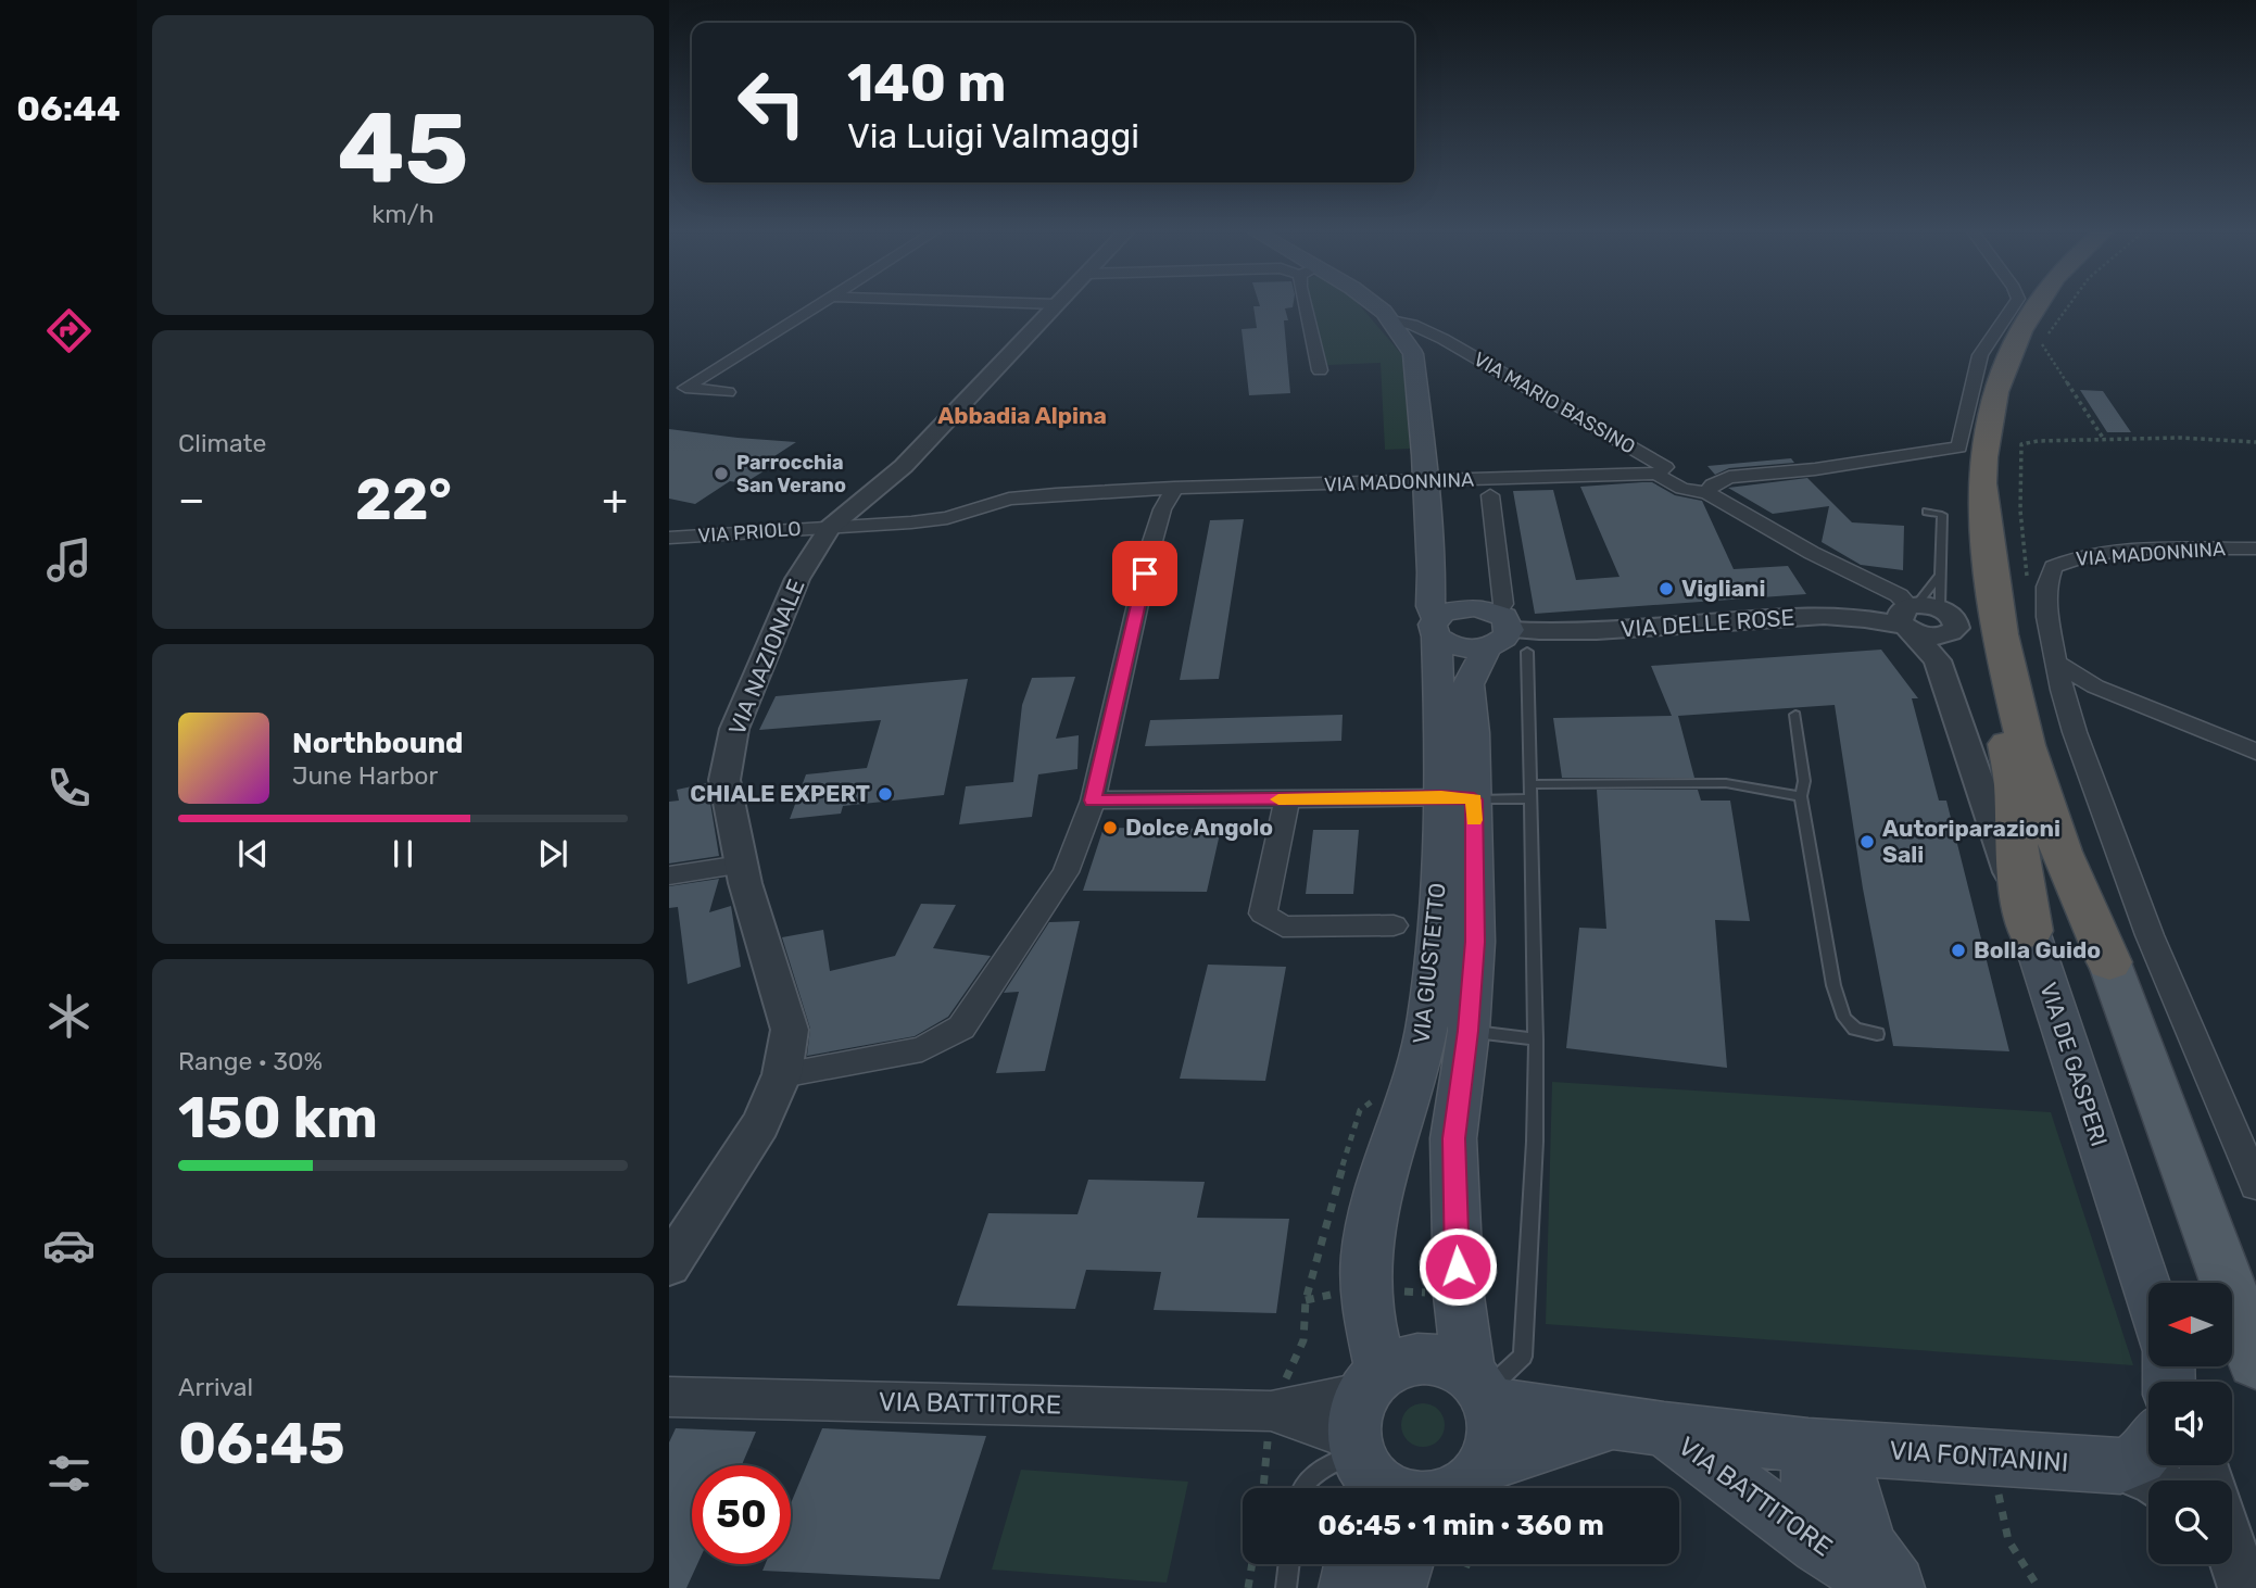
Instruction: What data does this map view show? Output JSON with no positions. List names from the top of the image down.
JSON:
{
  "streets": {
    "main road": [
      "VIA GIUSTETTO",
      "VIA DE GASPERI",
      "VIA BATTITORE",
      "VIA FONTANINI"
    ],
    "street": [
      "VIA MARIO BASSINO",
      "VIA MADONNINA",
      "VIA PRIOLO",
      "VIA DELLE ROSE",
      "VIA NAZIONALE"
    ]
  },
  "crossings": [
    ["VIA MARIO BASSINO", "VIA MADONNINA"],
    ["VIA MARIO BASSINO", "VIA GIUSTETTO"],
    ["VIA MADONNINA", "VIA PRIOLO"],
    ["VIA MADONNINA", "VIA NAZIONALE"],
    ["VIA MADONNINA", "VIA GIUSTETTO"],
    ["VIA PRIOLO", "VIA NAZIONALE"],
    ["VIA DELLE ROSE", "VIA GIUSTETTO"],
    ["VIA DELLE ROSE", "VIA DE GASPERI"],
    ["VIA GIUSTETTO", "VIA BATTITORE"],
    ["VIA BATTITORE", "VIA FONTANINI"]
  ],
  "districts": ["Abbadia Alpina"],
  "places": [
    "Parrocchia San Verano",
    "Vigliani",
    "CHIALE EXPERT",
    "Dolce Angolo",
    "Autoriparazioni Sali",
    "Bolla Guido"
  ],
  "north": "left",
  "page": {
    "tabs": "06:44",
    "tile": [
      ["45", "km/h"],
      "Climate",
      ["Range · 30%", "150 km"],
      ["Arrival", "06:45"]
    ],
    "turn": ["140 m", "Via Luigi Valmaggi"],
    "heat": ["−", "22°", "+"],
    "song": ["Northbound", "June Harbor"],
    "limit": "50",
    "trip": "06:45 · 1 min · 360 m"
  }
}
